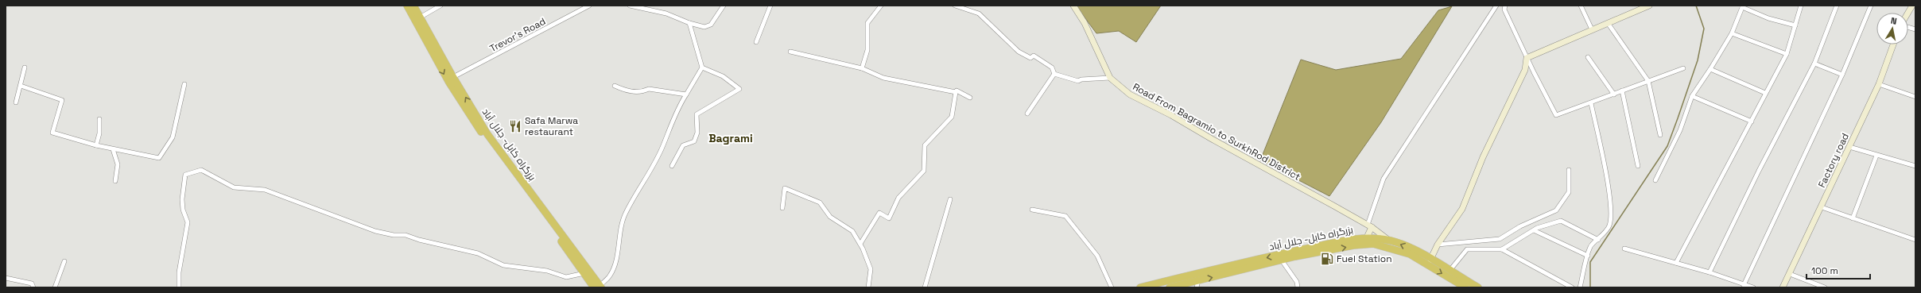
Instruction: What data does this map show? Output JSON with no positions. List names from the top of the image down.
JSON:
{
  "streets": {
    "highway": ["بزرگراه کابل- جلال آباد"],
    "street": ["Trevor's Road", "Road From Bagramio to SurkhRod District", "Factory road"]
  },
  "crossings": [
    ["Trevor's Road", "بزرگراه کابل- جلال آباد"],
    ["Road From Bagramio to SurkhRod District", "بزرگراه کابل- جلال آباد"]
  ],
  "districts": ["Bagrami"],
  "places": {
    "restaurant": ["Safa Marwa restaurant"],
    "fuel station": ["Fuel Station"]
  },
  "scale_bar": "100 m",
  "north": "top"
}
